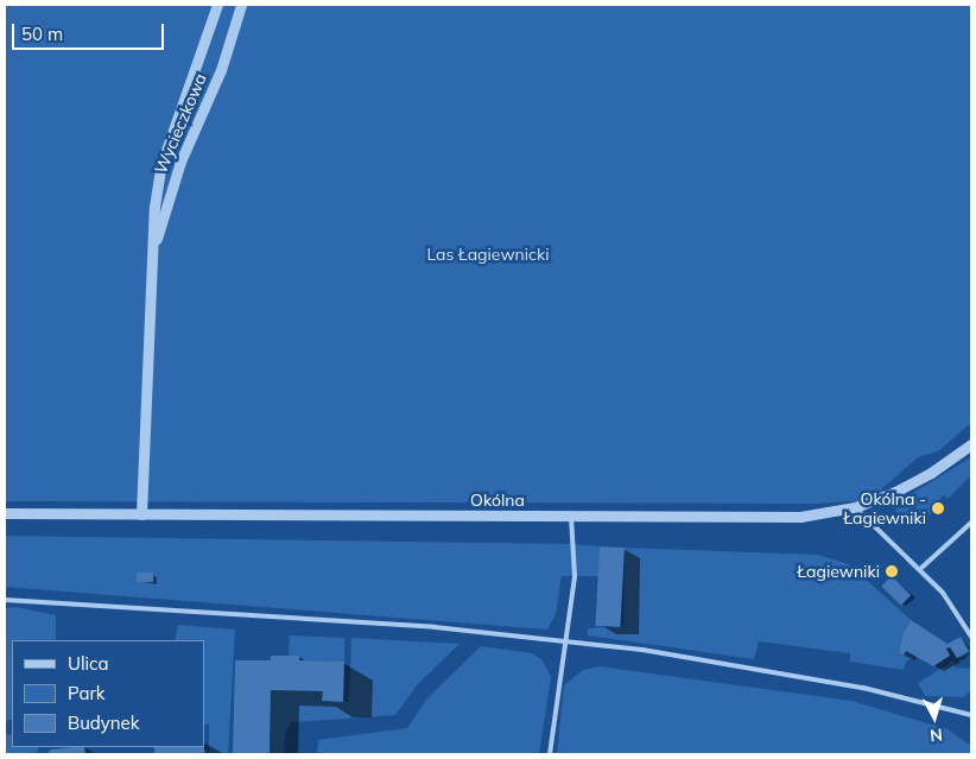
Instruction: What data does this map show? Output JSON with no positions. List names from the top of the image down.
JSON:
{
  "streets": {
    "street": ["Wycieczkowa", "Okólna"]
  },
  "crossings": [
    ["Wycieczkowa", "Okólna"]
  ],
  "parks": ["Las Łagiewnicki"],
  "places": ["Okólna - Łagiewniki", "Łagiewniki"],
  "legend": ["Ulica", "Park", "Budynek"],
  "scale_bar": "50 m",
  "north": "bottom"
}
